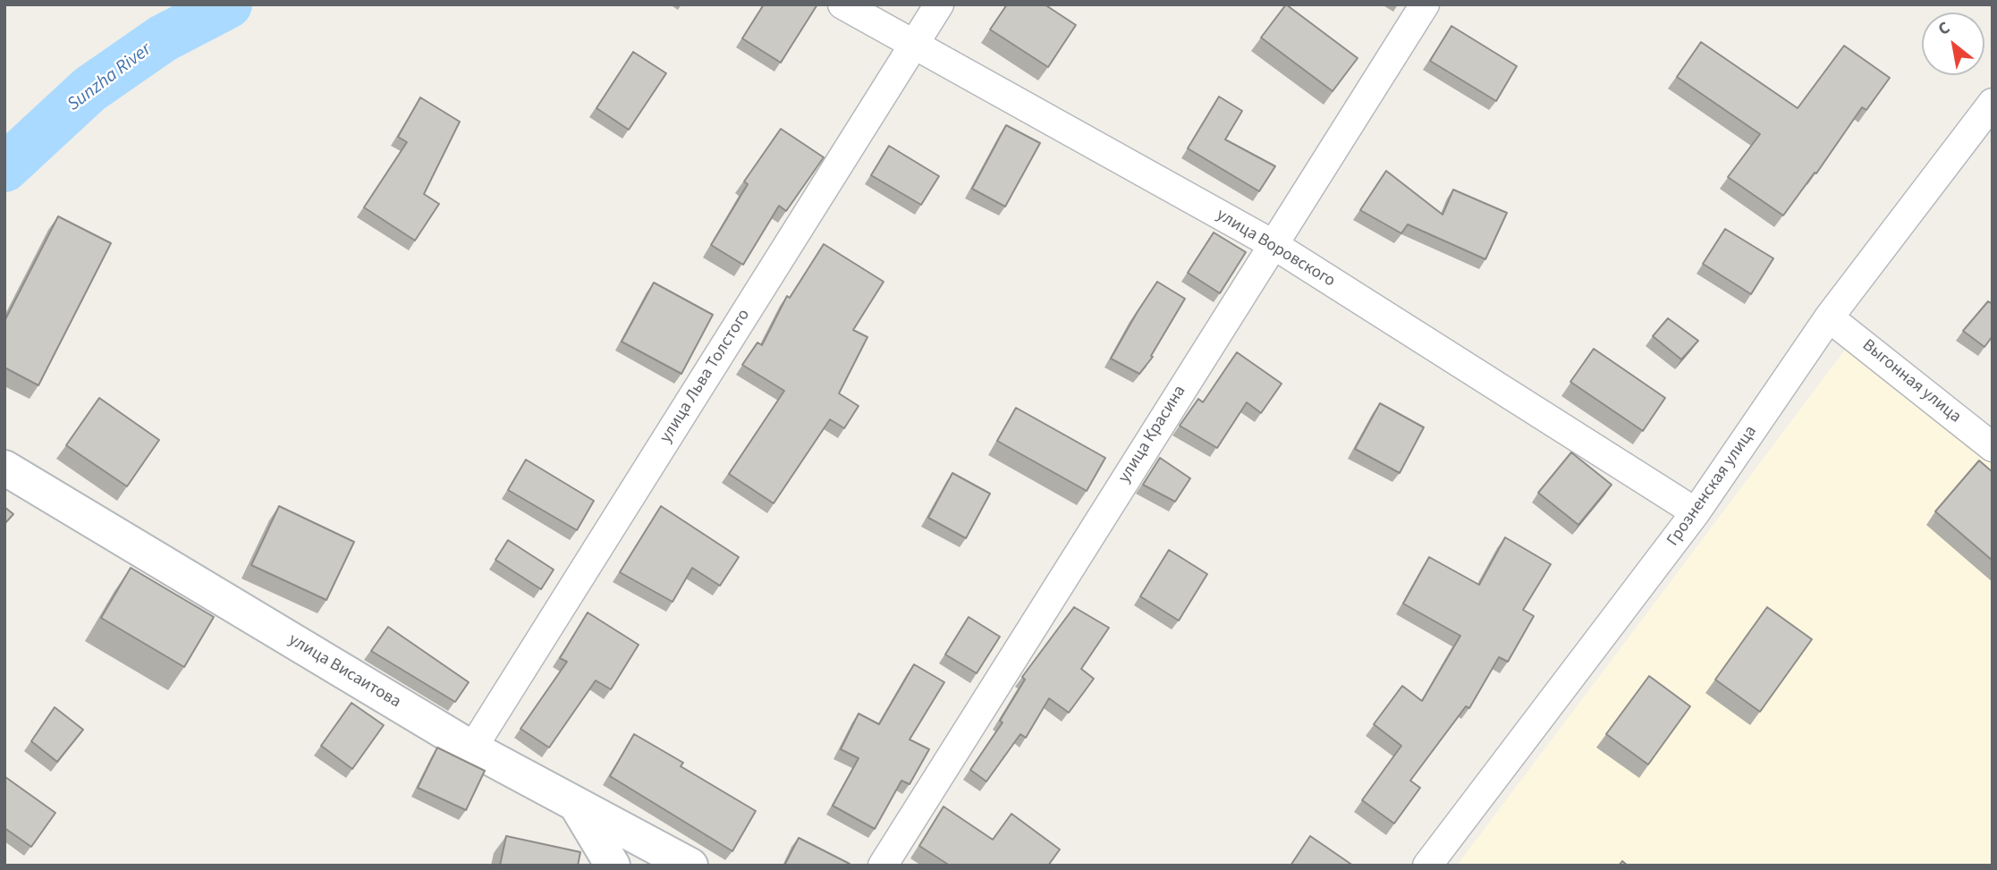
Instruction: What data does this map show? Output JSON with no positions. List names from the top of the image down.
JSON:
{
  "streets": {
    "street": [
      "улица Воровского",
      "улица Льва Толстого",
      "Выгонная улица",
      "улица Красина",
      "Грозненская улица",
      "улица Висаитова"
    ]
  },
  "crossings": [
    ["улица Воровского", "улица Льва Толстого"],
    ["улица Воровского", "улица Красина"],
    ["улица Воровского", "Грозненская улица"],
    ["улица Льва Толстого", "улица Висаитова"],
    ["Выгонная улица", "Грозненская улица"]
  ],
  "water": ["Sunzha River"],
  "north": "top left"
}
